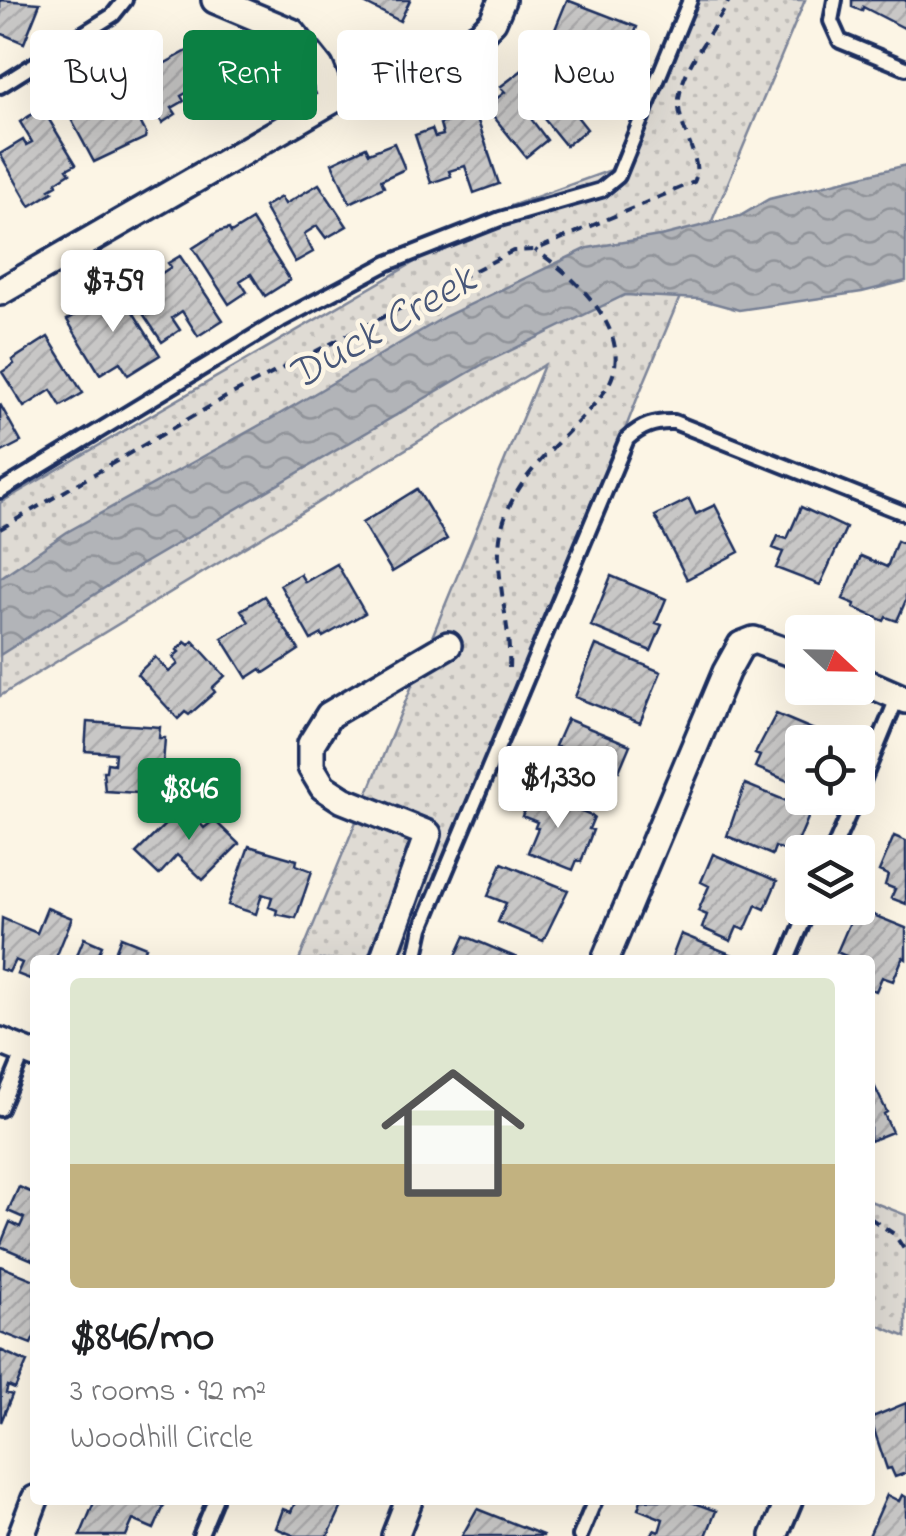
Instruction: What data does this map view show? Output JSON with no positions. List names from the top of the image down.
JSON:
{
  "water": ["Duck Creek"],
  "north": "right",
  "page": {
    "chip": [
      "Buy",
      "Rent",
      "Filters",
      "New"
    ],
    "price": ["$759", "$1,330", "$846"],
    "list": [
      {
        "name": "$846/mo",
        "note": "3 rooms · 92 m² · Woodhill Circle"
      }
    ]
  }
}
